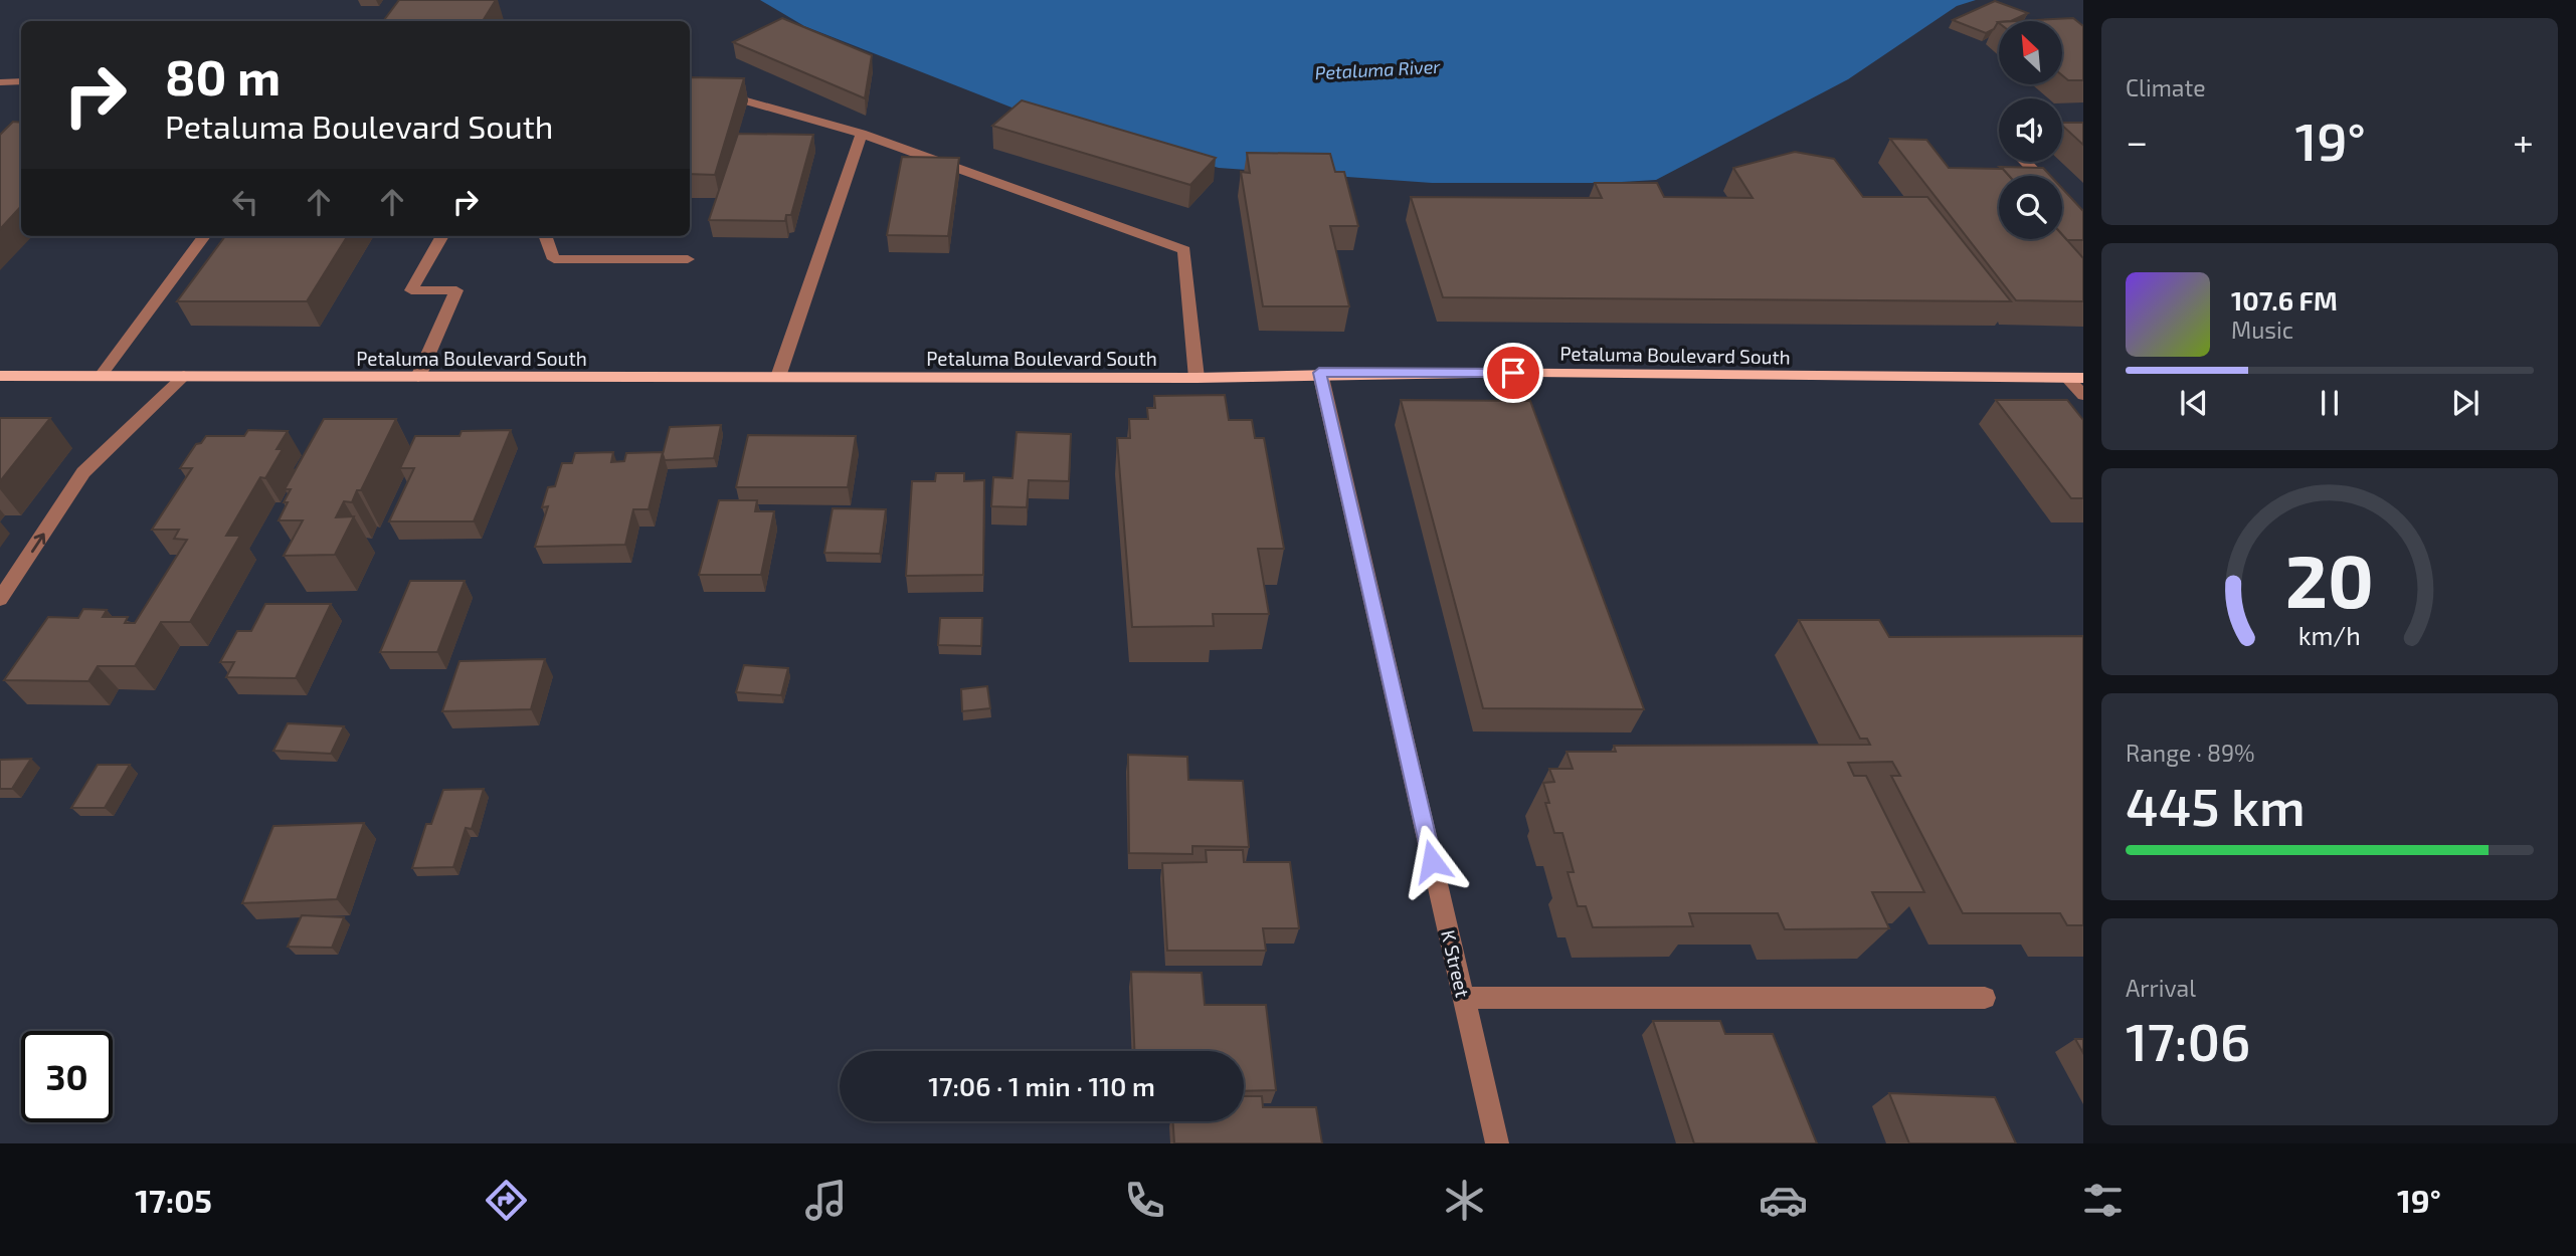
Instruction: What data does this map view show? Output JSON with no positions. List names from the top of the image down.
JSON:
{
  "streets": {
    "main road": ["Petaluma Boulevard South"],
    "street": ["K Street"]
  },
  "crossings": [
    ["Petaluma Boulevard South", "K Street"]
  ],
  "water": ["Petaluma River"],
  "north": "top left",
  "page": {
    "tile": [
      "Climate",
      ["Range · 89%", "445 km"],
      ["Arrival", "17:06"]
    ],
    "turn": ["80 m", "Petaluma Boulevard South"],
    "heat": ["−", "19°", "+"],
    "song": ["107.6 FM", "Music"],
    "limit": "30",
    "trip": "17:06 · 1 min · 110 m",
    "tabs": ["17:05", "19°"],
    "gauge": ["20", "km/h"]
  }
}
